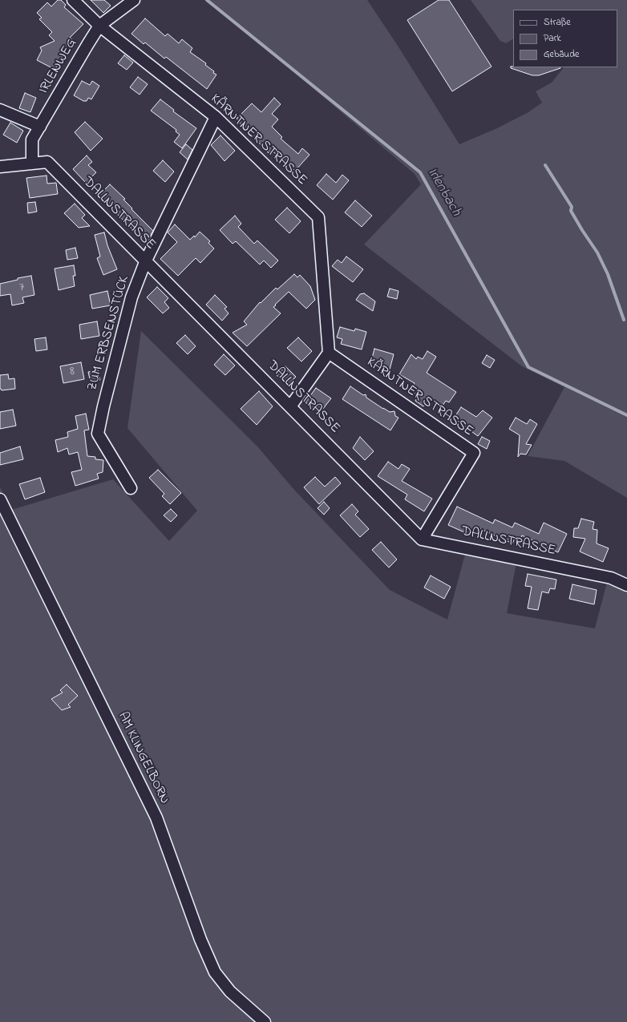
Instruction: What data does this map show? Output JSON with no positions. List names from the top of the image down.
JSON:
{
  "streets": {
    "street": [
      "IRLENWEG",
      "KÄRNTNER STRASSE",
      "DALLNSTRASSE",
      "ZUM ERBSENSTÜCK",
      "AM KLINGELBORN"
    ]
  },
  "crossings": [
    ["IRLENWEG", "KÄRNTNER STRASSE"],
    ["IRLENWEG", "DALLNSTRASSE"],
    ["KÄRNTNER STRASSE", "DALLNSTRASSE"],
    ["KÄRNTNER STRASSE", "ZUM ERBSENSTÜCK"],
    ["DALLNSTRASSE", "ZUM ERBSENSTÜCK"]
  ],
  "water": ["Irlenbach"],
  "house_numbers": ["7", "8"],
  "legend": ["Straße", "Park", "Gebäude"]
}
